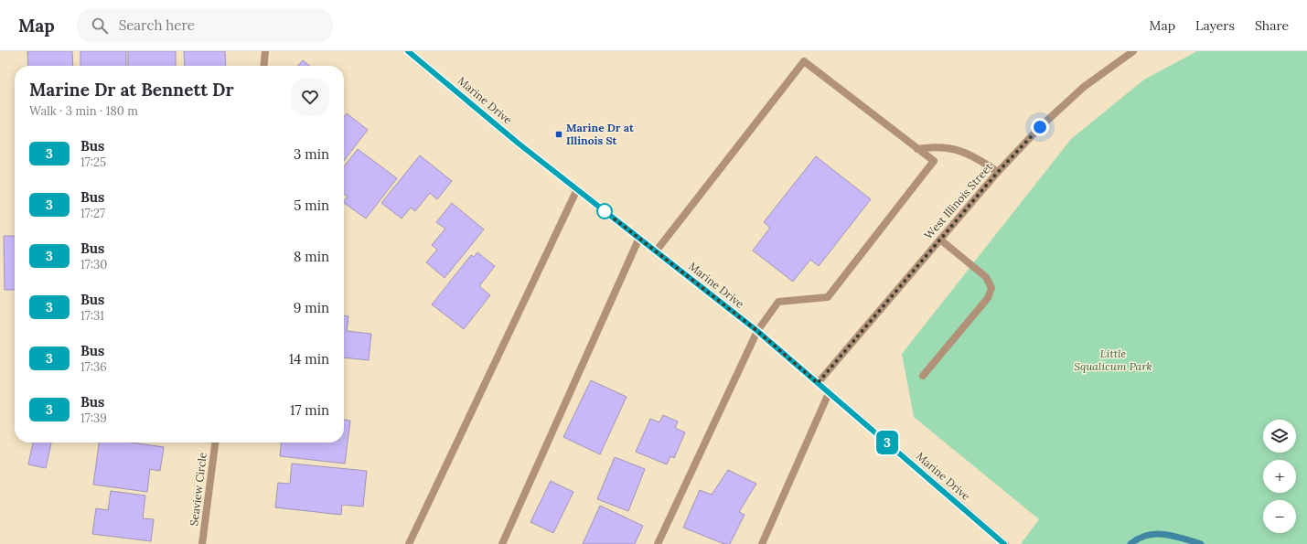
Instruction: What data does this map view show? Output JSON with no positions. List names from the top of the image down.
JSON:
{
  "streets": {
    "main road": ["Marine Drive"],
    "street": ["West Illinois Street", "Seaview Circle"]
  },
  "crossings": [
    ["Marine Drive", "West Illinois Street"]
  ],
  "parks": ["Little Squalicum Park"],
  "places": {
    "transit": ["Marine Dr at Illinois St"]
  },
  "lines": ["bus line 3"],
  "page": {
    "header": "Map",
    "search": "Search here",
    "nav": ["Map", "Layers", "Share"],
    "on_map": "3",
    "heading": ["Marine Dr at Bennett Dr", "Walk · 3 min · 180 m"],
    "list": [
      {
        "mark": "3",
        "name": "Bus",
        "note": "17:25",
        "value": "3 min"
      },
      {
        "mark": "3",
        "name": "Bus",
        "note": "17:27",
        "value": "5 min"
      },
      {
        "mark": "3",
        "name": "Bus",
        "note": "17:30",
        "value": "8 min"
      },
      {
        "mark": "3",
        "name": "Bus",
        "note": "17:31",
        "value": "9 min"
      },
      {
        "mark": "3",
        "name": "Bus",
        "note": "17:36",
        "value": "14 min"
      },
      {
        "mark": "3",
        "name": "Bus",
        "note": "17:39",
        "value": "17 min"
      }
    ],
    "map_buttons": ["+", "−"]
  }
}
